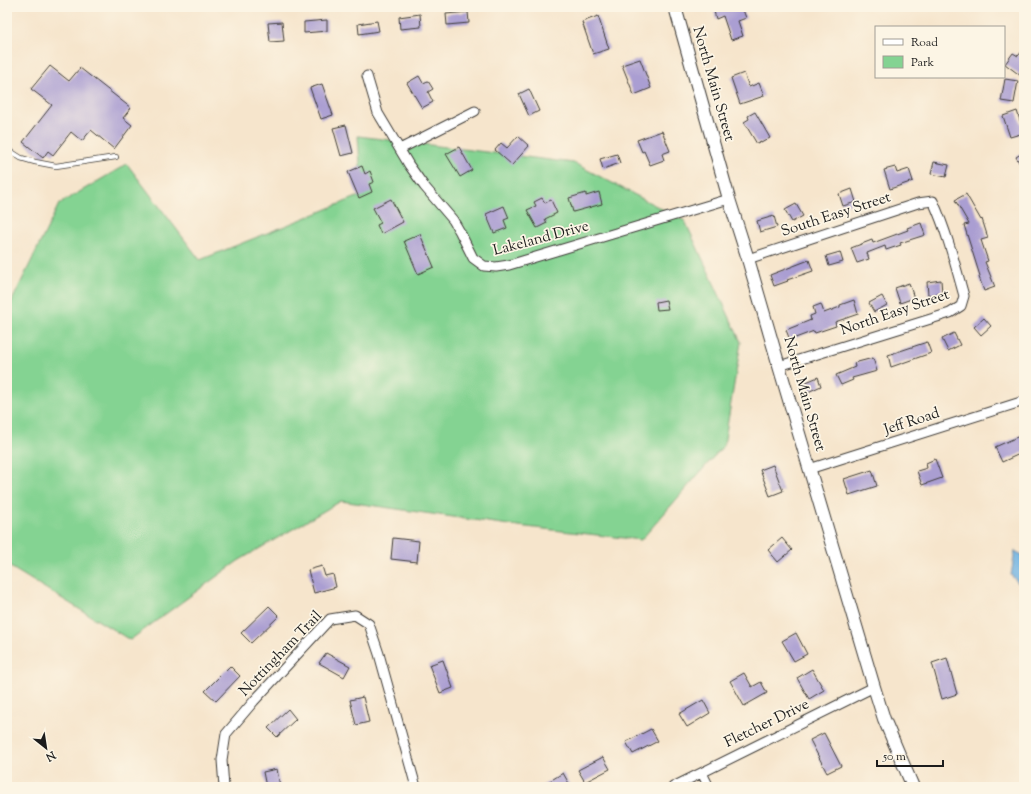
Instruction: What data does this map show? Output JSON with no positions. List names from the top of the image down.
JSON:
{
  "streets": {
    "street": [
      "North Main Street",
      "South Easy Street",
      "Lakeland Drive",
      "North Easy Street",
      "Jeff Road",
      "Nottingham Trail",
      "Fletcher Drive"
    ]
  },
  "crossings": [
    ["North Main Street", "South Easy Street"],
    ["North Main Street", "Lakeland Drive"],
    ["North Main Street", "North Easy Street"],
    ["North Main Street", "Jeff Road"],
    ["North Main Street", "Fletcher Drive"],
    ["South Easy Street", "North Easy Street"]
  ],
  "legend": ["Road", "Park"],
  "scale_bar": "50 m",
  "north": "bottom right"
}
